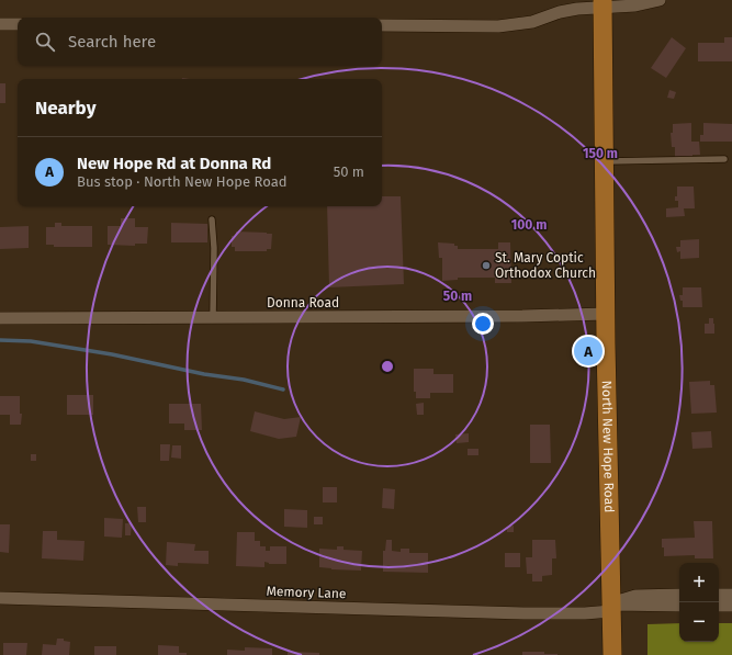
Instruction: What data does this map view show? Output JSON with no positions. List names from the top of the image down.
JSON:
{
  "streets": {
    "main road": ["North New Hope Road"],
    "street": ["Donna Road", "Memory Lane"]
  },
  "crossings": [
    ["Donna Road", "North New Hope Road"],
    ["North New Hope Road", "Memory Lane"]
  ],
  "places": ["St. Mary Coptic Orthodox Church"],
  "page": {
    "search": "Search here",
    "heading": "Nearby",
    "list": [
      {
        "mark": "A",
        "name": "New Hope Rd at Donna Rd",
        "note": "Bus stop · North New Hope Road",
        "value": "50 m"
      }
    ],
    "pins": "A",
    "map_buttons": ["+", "−"]
  },
  "rings": ["150 m", "100 m", "50 m"]
}
